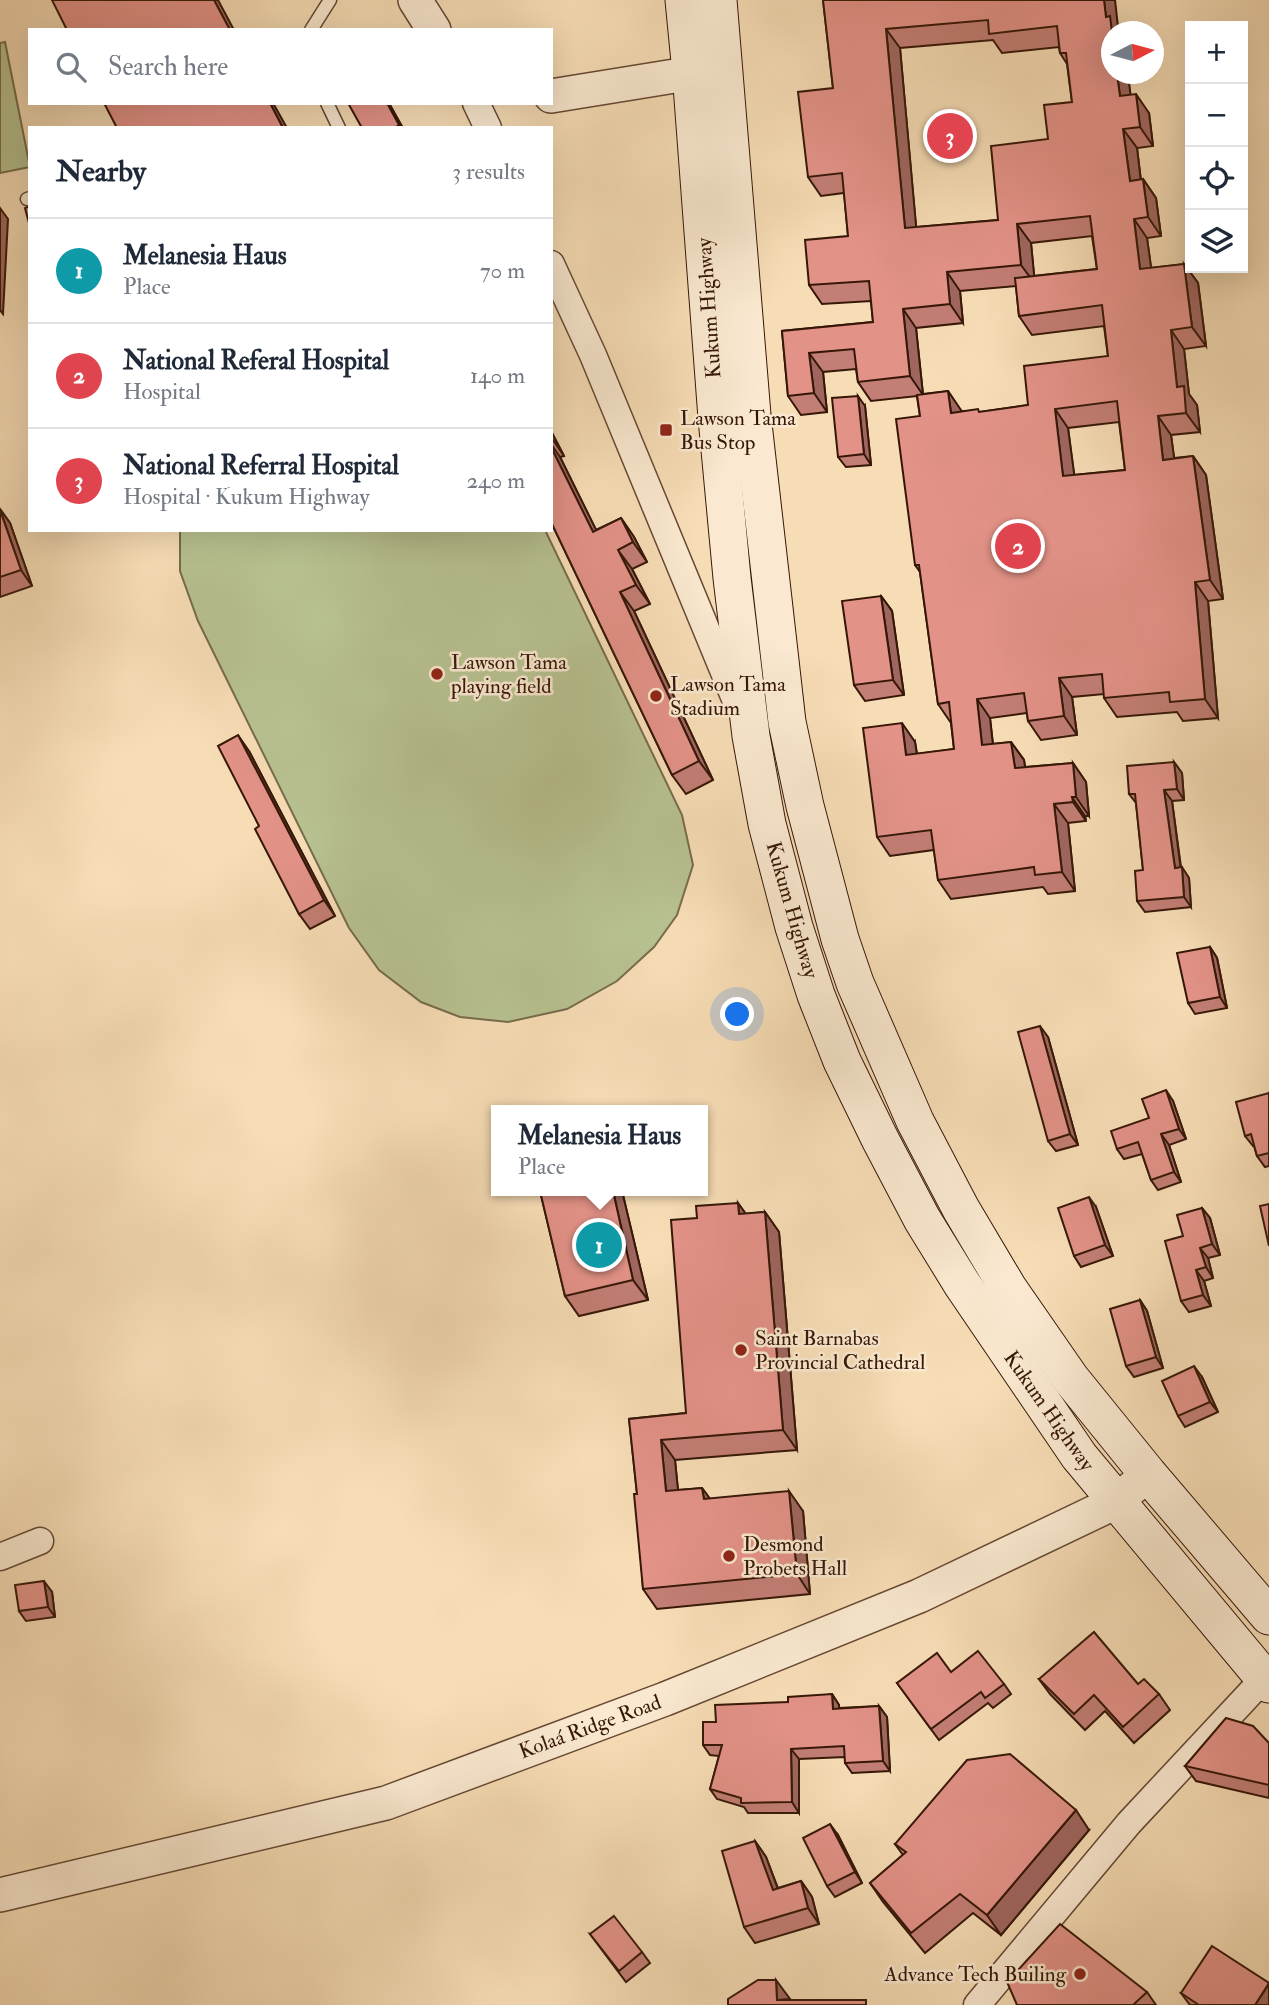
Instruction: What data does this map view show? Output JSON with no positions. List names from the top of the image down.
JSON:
{
  "streets": {
    "main road": ["Kukum Highway"],
    "street": ["Kolaá Ridge Road"]
  },
  "crossings": [
    ["Kukum Highway", "Kolaá Ridge Road"]
  ],
  "places": {
    "transit": ["Lawson Tama Bus Stop"],
    "other": [
      "Lawson Tama playing field",
      "Lawson Tama Stadium",
      "Saint Barnabas Provincial Cathedral",
      "Desmond Probets Hall",
      "Advance Tech Builing"
    ]
  },
  "north": "right",
  "page": {
    "map_buttons": ["+", "−"],
    "search": "Search here",
    "pins": ["3", "2", "1"],
    "heading": ["Nearby", "3 results"],
    "list": [
      {
        "mark": "1",
        "name": "Melanesia Haus",
        "note": "Place",
        "value": "70 m"
      },
      {
        "mark": "2",
        "name": "National Referal Hospital",
        "note": "Hospital",
        "value": "140 m"
      },
      {
        "mark": "3",
        "name": "National Referral Hospital",
        "note": "Hospital · Kukum Highway",
        "value": "240 m"
      }
    ],
    "popup": ["Melanesia Haus", "Place"]
  }
}
